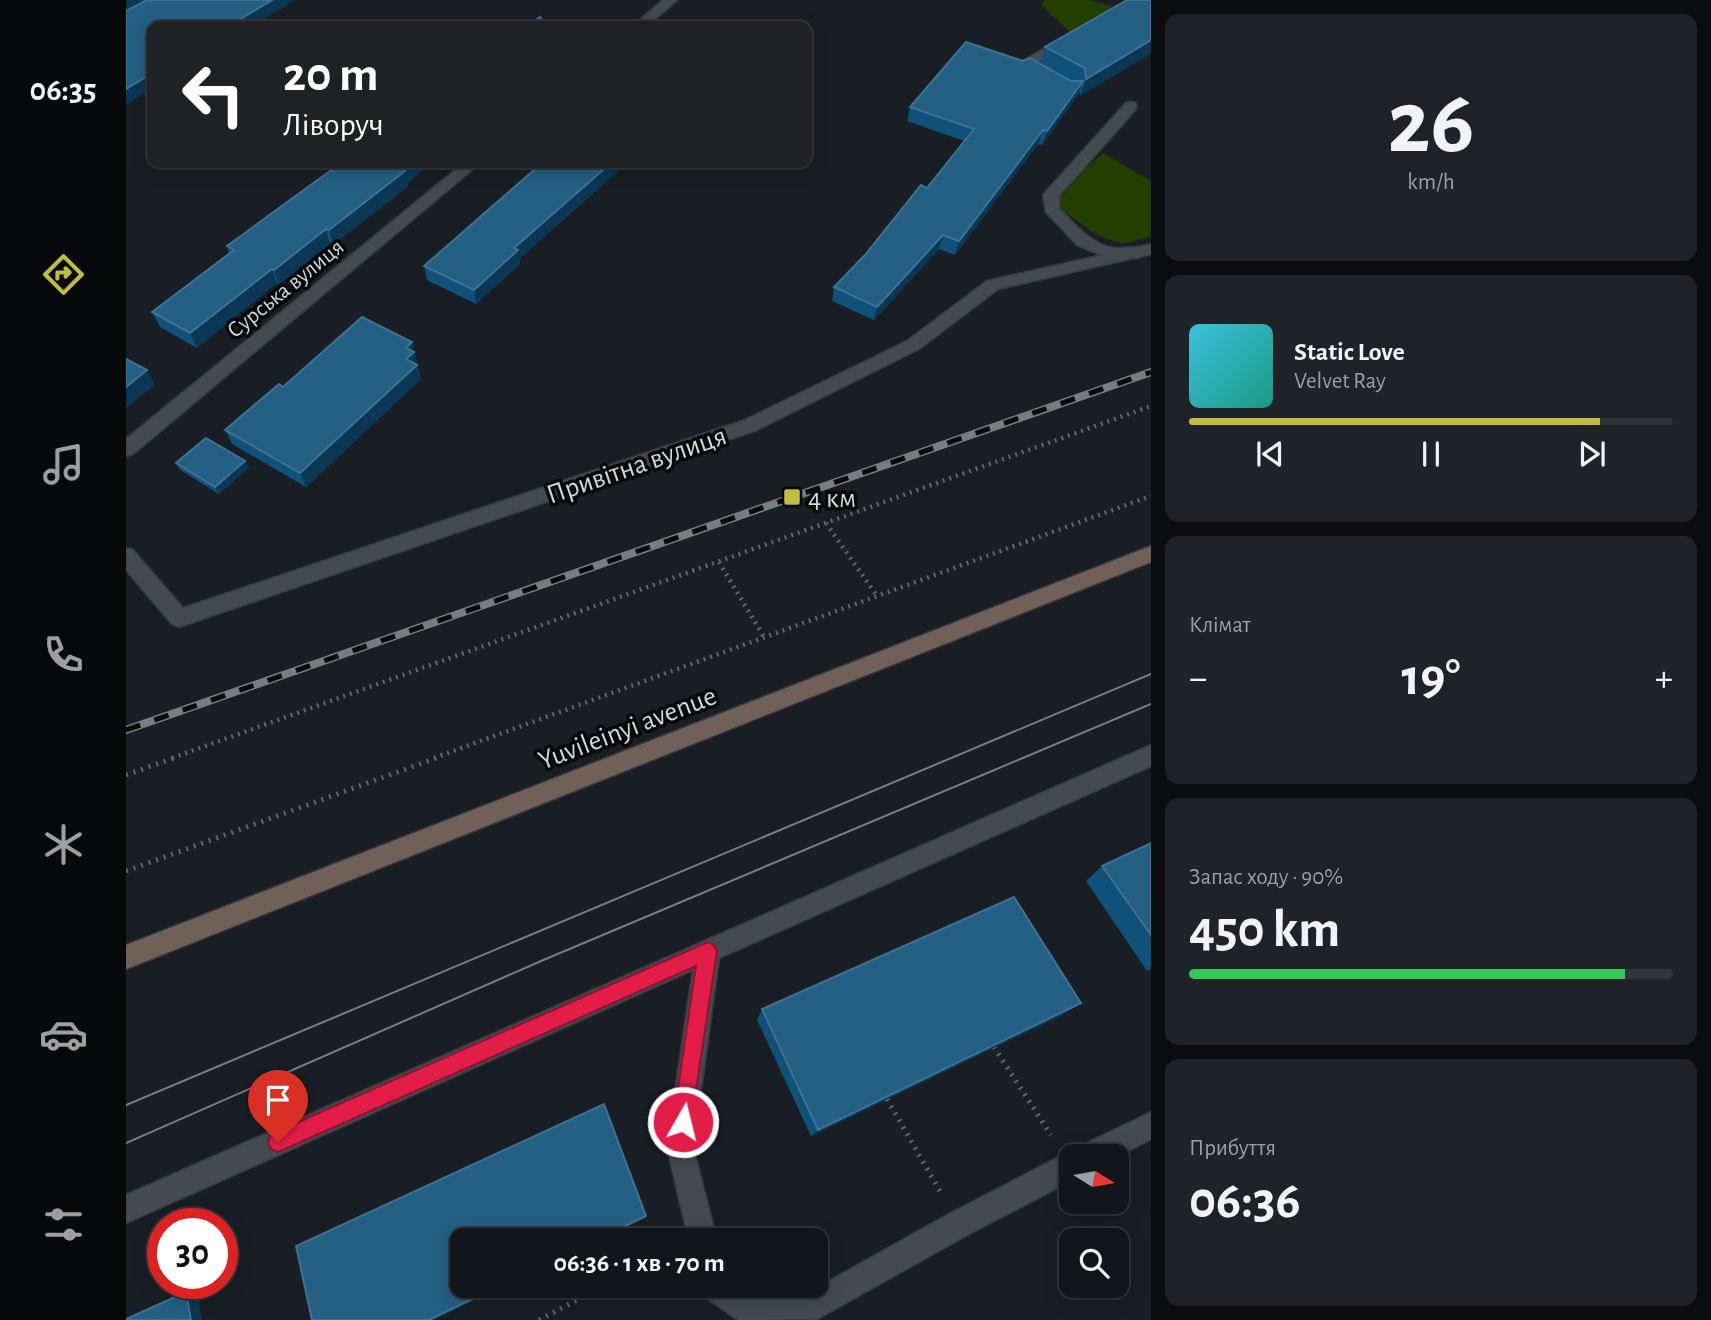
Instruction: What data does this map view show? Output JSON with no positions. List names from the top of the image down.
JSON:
{
  "streets": {
    "main road": ["Yuvileinyi avenue"],
    "street": ["Сурська вулиця", "Привітна вулиця"]
  },
  "places": {
    "transit": ["4 км"]
  },
  "north": "right",
  "page": {
    "tabs": "06:35",
    "tile": [
      ["26", "km/h"],
      "Клімат",
      ["Запас ходу · 90%", "450 km"],
      ["Прибуття", "06:36"]
    ],
    "turn": ["20 m", "Ліворуч"],
    "song": ["Static Love", "Velvet Ray"],
    "heat": ["−", "19°", "+"],
    "limit": "30",
    "trip": "06:36 · 1 хв · 70 m"
  }
}
